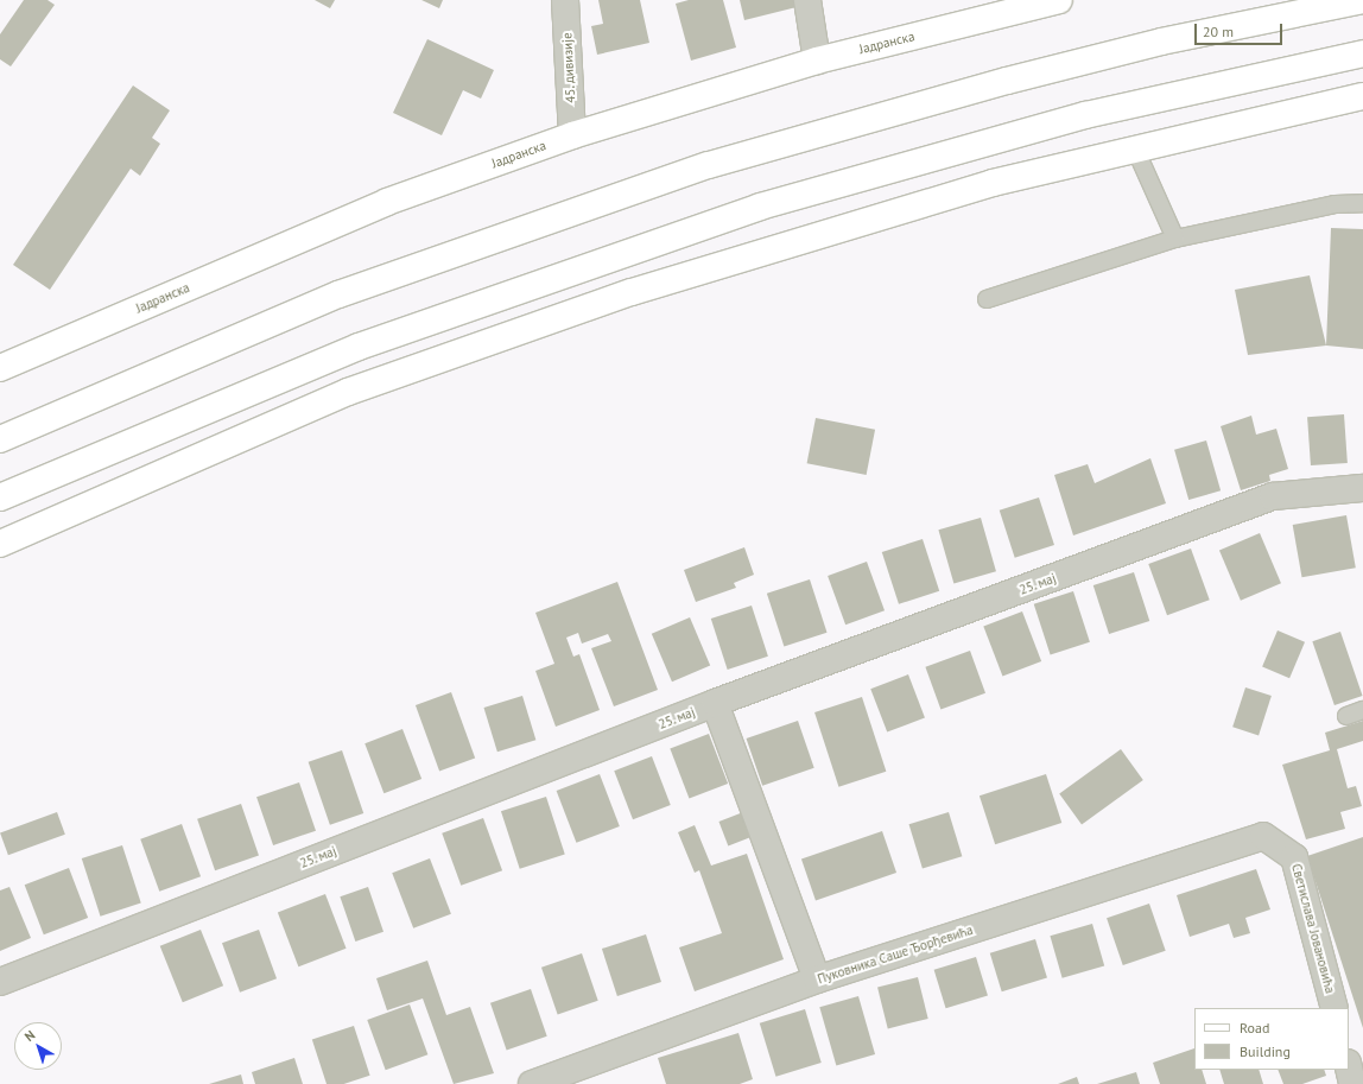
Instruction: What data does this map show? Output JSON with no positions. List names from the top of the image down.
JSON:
{
  "streets": {
    "main road": ["Јадранска"],
    "street": [
      "45. дивизије",
      "25. мај",
      "Светислава Јовановића",
      "Пуковника Саше Ђорђевића"
    ]
  },
  "crossings": [
    ["Јадранска", "45. дивизије"],
    ["Светислава Јовановића", "Пуковника Саше Ђорђевића"]
  ],
  "legend": ["Road", "Building"],
  "scale_bar": "20 m",
  "north": "top left"
}
